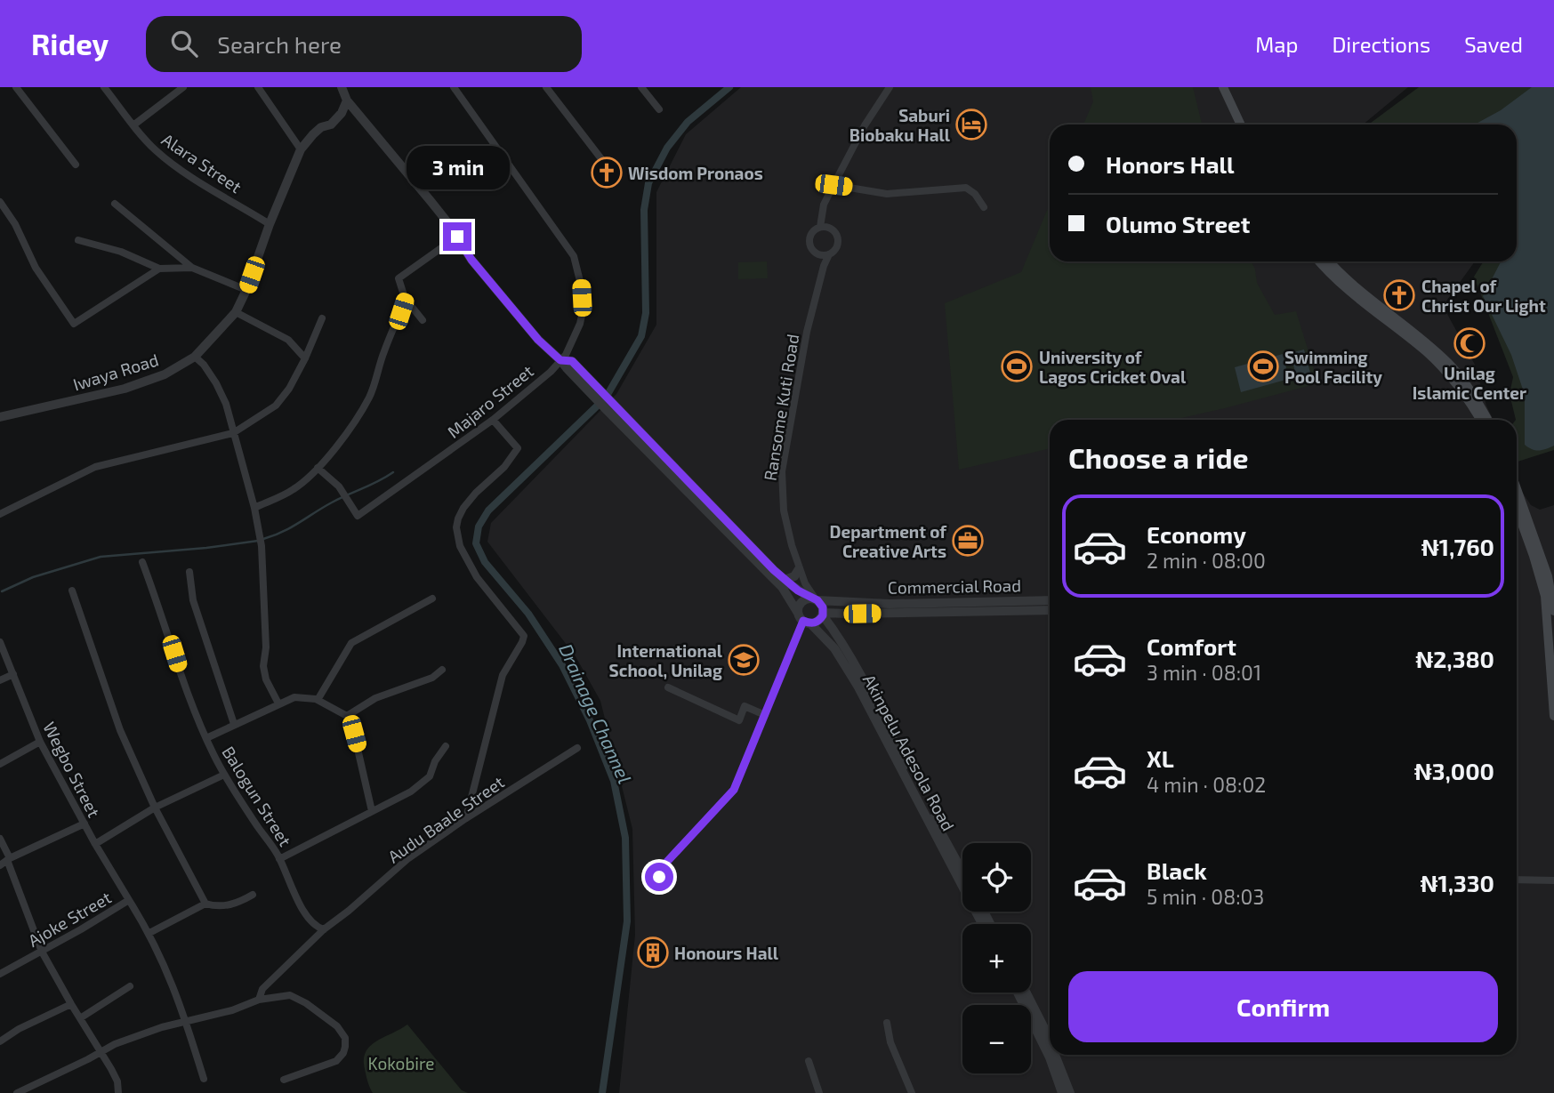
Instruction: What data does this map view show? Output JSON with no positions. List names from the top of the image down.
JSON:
{
  "streets": {
    "street": [
      "Alara Street",
      "Iwaya Road",
      "Majaro Street",
      "Ransome Kuti Road",
      "Commercial Road",
      "Akinpelu Adesola Road",
      "Wegbo Street",
      "Balogun Street",
      "Audu Baale Street",
      "Ajoke Street"
    ]
  },
  "crossings": [
    ["Alara Street", "Iwaya Road"],
    ["Ransome Kuti Road", "Commercial Road"],
    ["Ransome Kuti Road", "Akinpelu Adesola Road"],
    ["Commercial Road", "Akinpelu Adesola Road"],
    ["Wegbo Street", "Balogun Street"],
    ["Wegbo Street", "Ajoke Street"],
    ["Balogun Street", "Audu Baale Street"]
  ],
  "water": ["Drainage Channel"],
  "parks": ["Kokobire"],
  "places": {
    "hotel": ["Saburi Biobaku Hall"],
    "church": ["Wisdom Pronaos", "Chapel of Christ Our Light"],
    "mosque": ["Unilag Islamic Center"],
    "sports": ["University of Lagos Cricket Oval", "Swimming Pool Facility"],
    "office": ["Department of Creative Arts"],
    "school or university": ["International School, Unilag"],
    "building": ["Honours Hall"]
  },
  "page": {
    "header": "Ridey",
    "search": "Search here",
    "nav": ["Map", "Directions", "Saved"],
    "banner": ["Honors Hall", "Olumo Street"],
    "bubble": "3 min",
    "heading": "Choose a ride",
    "list": [
      {
        "name": "Economy",
        "note": "2 min · 08:00",
        "value": "₦1,760"
      },
      {
        "name": "Comfort",
        "note": "3 min · 08:01",
        "value": "₦2,380"
      },
      {
        "name": "XL",
        "note": "4 min · 08:02",
        "value": "₦3,000"
      },
      {
        "name": "Black",
        "note": "5 min · 08:03",
        "value": "₦1,330"
      }
    ],
    "map_buttons": ["+", "−"],
    "buttons": "Confirm"
  }
}
